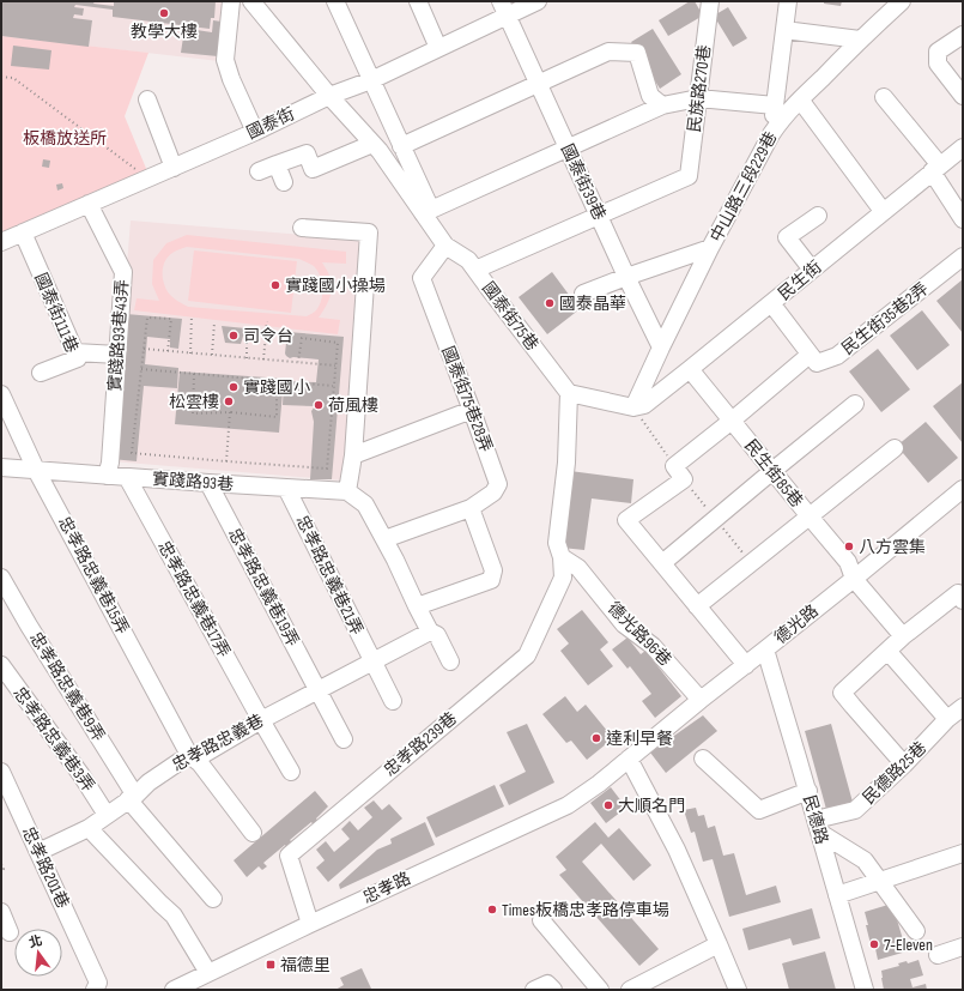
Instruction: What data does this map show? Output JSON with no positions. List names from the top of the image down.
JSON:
{
  "streets": {
    "street": [
      "民族路270巷",
      "國泰街",
      "國泰街39巷",
      "中山路三段229巷",
      "民生街",
      "國泰街111巷",
      "國泰街75巷",
      "民生街35巷2弄",
      "實踐路93巷43弄",
      "國泰街75巷28弄",
      "民生街85巷",
      "實踐路93巷",
      "忠孝路忠義巷15弄",
      "忠孝路忠義巷21弄",
      "忠孝路忠義巷19弄",
      "忠孝路忠義巷17弄",
      "德光路",
      "德光路96巷",
      "忠孝路忠義巷9弄",
      "忠孝路忠義巷3弄",
      "忠孝路忠義巷",
      "忠孝路239巷",
      "民德路25巷",
      "民德路",
      "忠孝路201巷",
      "忠孝路"
    ]
  },
  "crossings": [
    ["民族路270巷", "國泰街39巷"],
    ["國泰街", "國泰街39巷"],
    ["國泰街", "國泰街111巷"],
    ["國泰街", "國泰街75巷"],
    ["國泰街", "實踐路93巷43弄"],
    ["國泰街39巷", "中山路三段229巷"],
    ["中山路三段229巷", "民生街"],
    ["民生街", "民生街85巷"],
    ["國泰街75巷", "國泰街75巷28弄"],
    ["實踐路93巷43弄", "實踐路93巷"],
    ["民生街85巷", "德光路"],
    ["實踐路93巷", "忠孝路忠義巷15弄"],
    ["實踐路93巷", "忠孝路忠義巷21弄"],
    ["實踐路93巷", "忠孝路忠義巷19弄"],
    ["實踐路93巷", "忠孝路忠義巷17弄"],
    ["忠孝路忠義巷15弄", "忠孝路忠義巷"],
    ["忠孝路忠義巷21弄", "忠孝路忠義巷"],
    ["忠孝路忠義巷19弄", "忠孝路忠義巷"],
    ["忠孝路忠義巷17弄", "忠孝路忠義巷"],
    ["德光路", "德光路96巷"],
    ["德光路", "民德路"],
    ["德光路", "忠孝路"],
    ["德光路96巷", "忠孝路239巷"],
    ["忠孝路忠義巷9弄", "忠孝路忠義巷"],
    ["忠孝路忠義巷3弄", "忠孝路忠義巷"],
    ["忠孝路忠義巷", "忠孝路201巷"],
    ["忠孝路239巷", "忠孝路"],
    ["民德路25巷", "民德路"]
  ],
  "parks": ["板橋放送所"],
  "places": {
    "other": [
      "教學大樓",
      "實踐國小操場",
      "國泰晶華",
      "司令台",
      "實踐國小",
      "松雲樓",
      "荷風樓",
      "八方雲集",
      "達利早餐",
      "大順名門",
      "Times板橋忠孝路停車場",
      "7-Eleven"
    ],
    "transit": ["福德里"]
  },
  "north": "top"
}
